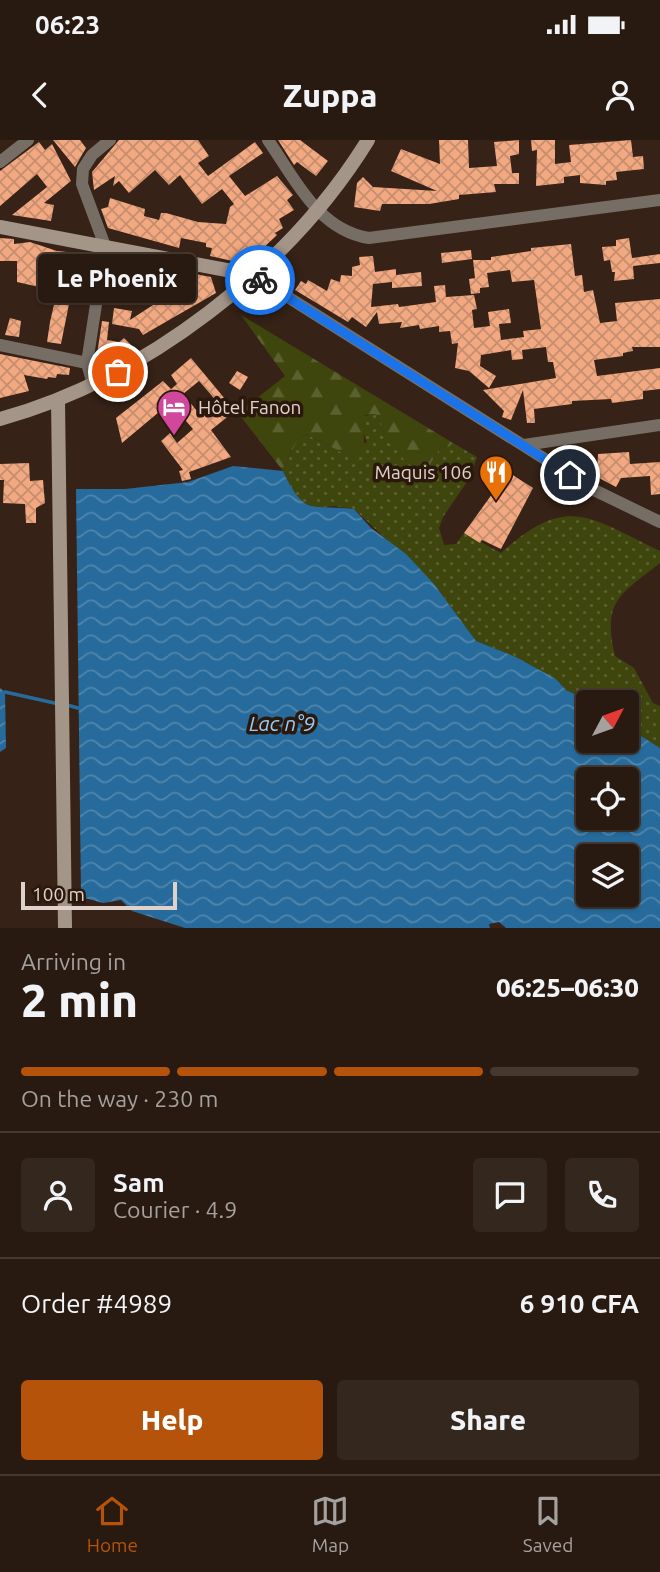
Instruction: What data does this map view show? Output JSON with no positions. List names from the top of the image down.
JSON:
{
  "water": ["Lac n°9"],
  "places": {
    "other": ["Le Phoenix"],
    "hotel": ["Hôtel Fanon"],
    "restaurant": ["Maquis 106"]
  },
  "scale_bar": "100 m",
  "north": "top right",
  "page": {
    "status": "06:23",
    "header": "Zuppa",
    "bubble": "Le Phoenix",
    "scale": "100 m",
    "heading": ["2 min", "Arriving in", "06:25–06:30"],
    "panel": [
      "Sam",
      "Courier · 4.9",
      "Order #4989",
      "6 910 CFA"
    ],
    "bar": "On the way · 230 m",
    "buttons": ["Help", "Share"],
    "tabs": ["Home", "Map", "Saved"]
  }
}
